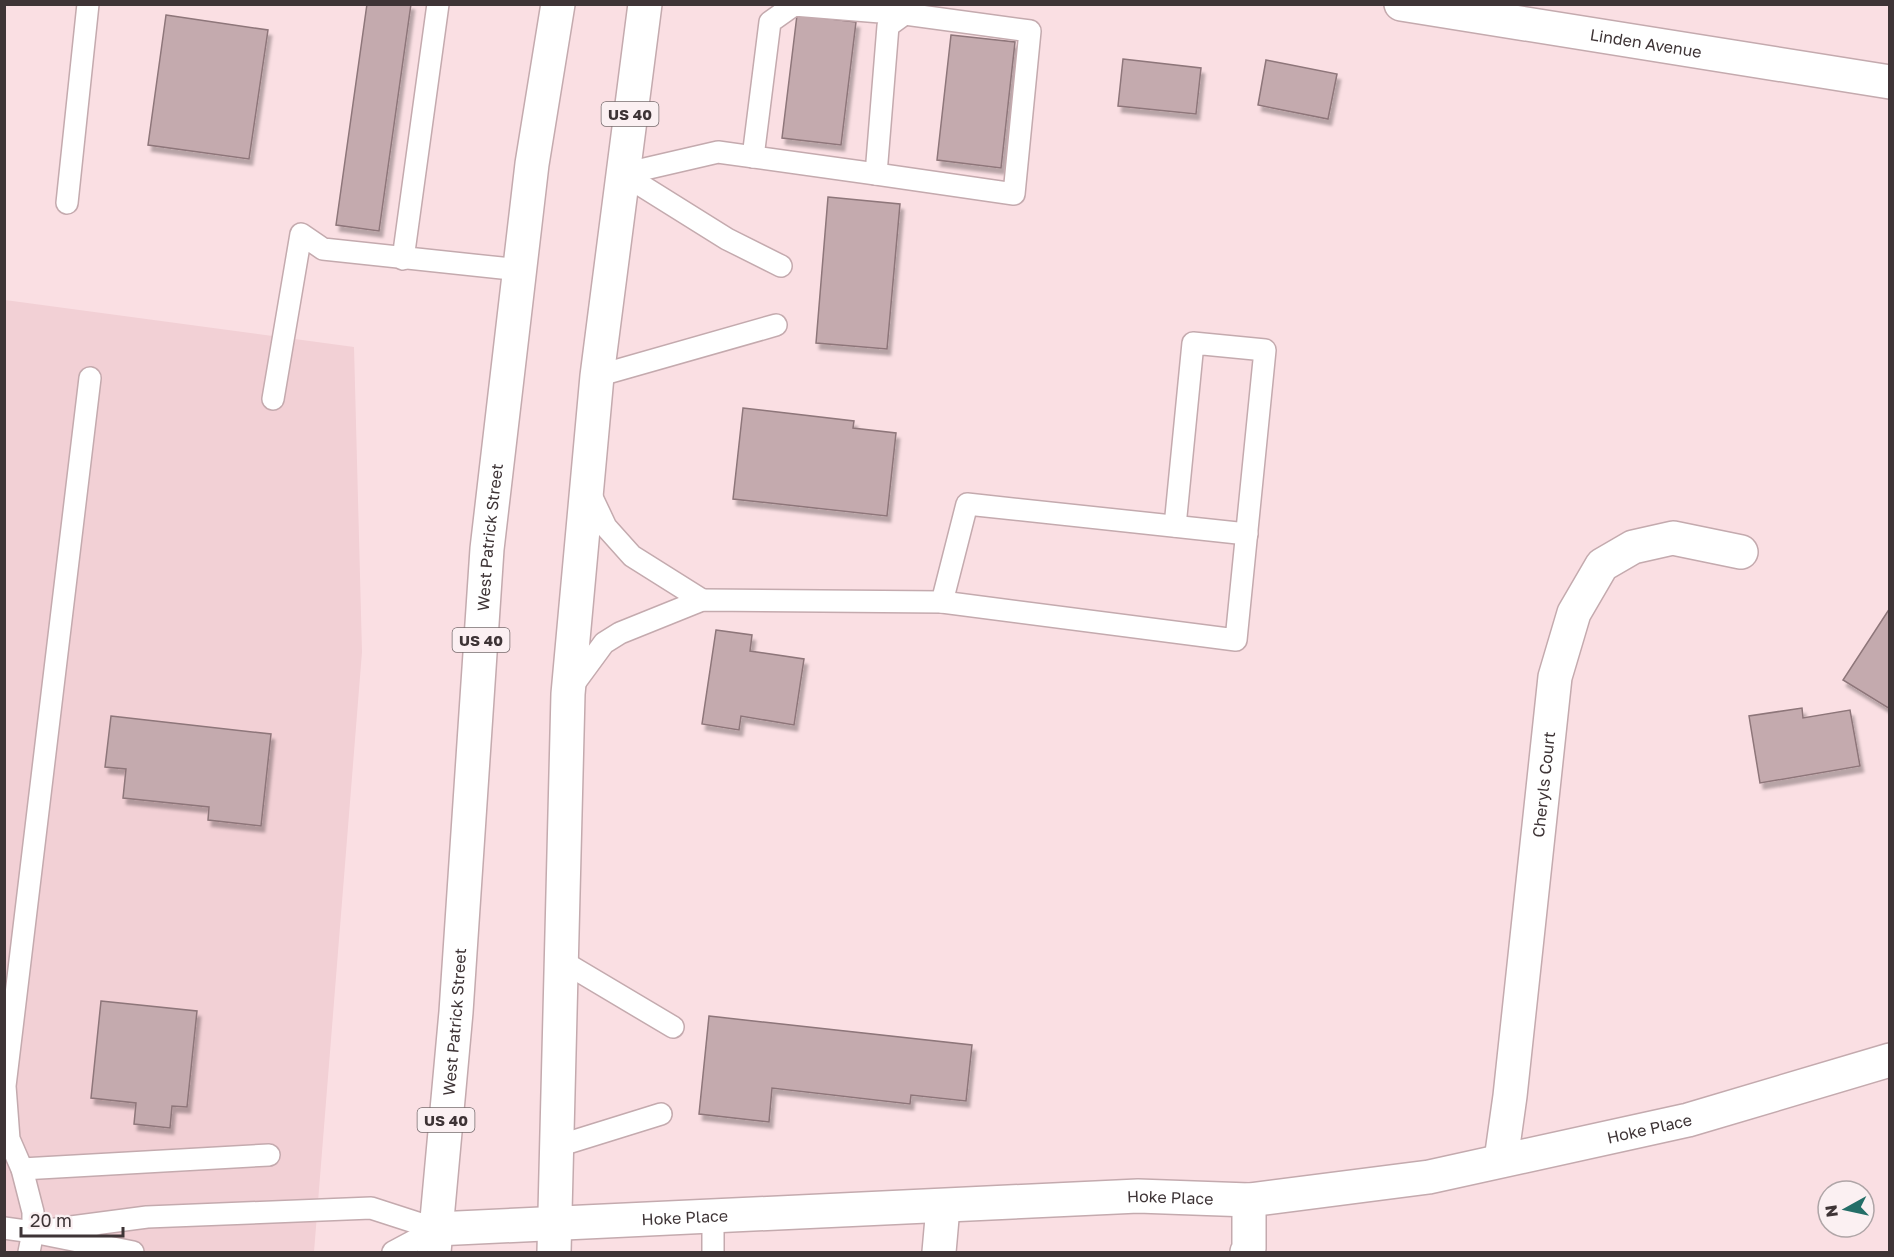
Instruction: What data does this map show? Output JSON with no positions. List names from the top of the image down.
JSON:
{
  "streets": {
    "street": [
      "Linden Avenue",
      "US 40",
      "West Patrick Street",
      "Cheryls Court",
      "Hoke Place"
    ]
  },
  "crossings": [
    ["US 40", "Hoke Place"],
    ["West Patrick Street", "Hoke Place"],
    ["Cheryls Court", "Hoke Place"]
  ],
  "scale_bar": "20 m",
  "north": "left"
}
